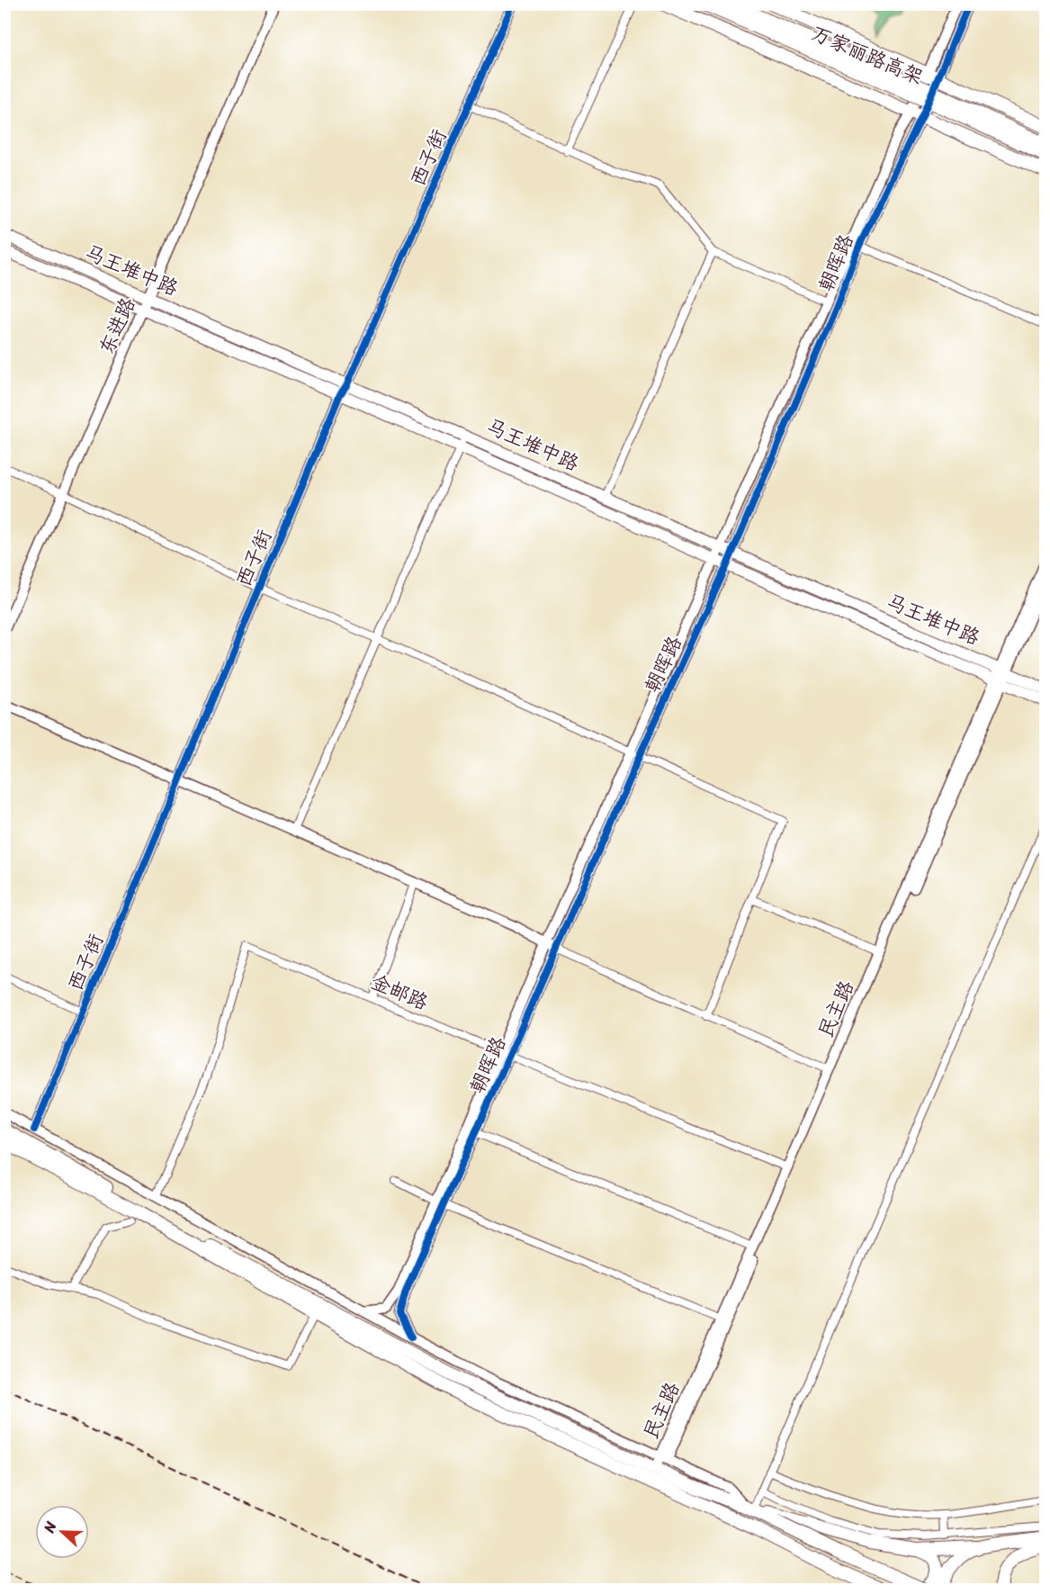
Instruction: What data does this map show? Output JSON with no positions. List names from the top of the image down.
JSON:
{
  "streets": {
    "main road": ["万家丽路高架", "马王堆中路"],
    "street": [
      "西子街",
      "朝晖路",
      "东进路",
      "金邮路",
      "民主路"
    ]
  },
  "crossings": [
    ["西子街", "马王堆中路"],
    ["朝晖路", "马王堆中路"],
    ["朝晖路", "金邮路"],
    ["马王堆中路", "东进路"],
    ["马王堆中路", "民主路"],
    ["金邮路", "民主路"]
  ],
  "north": "left"
}
